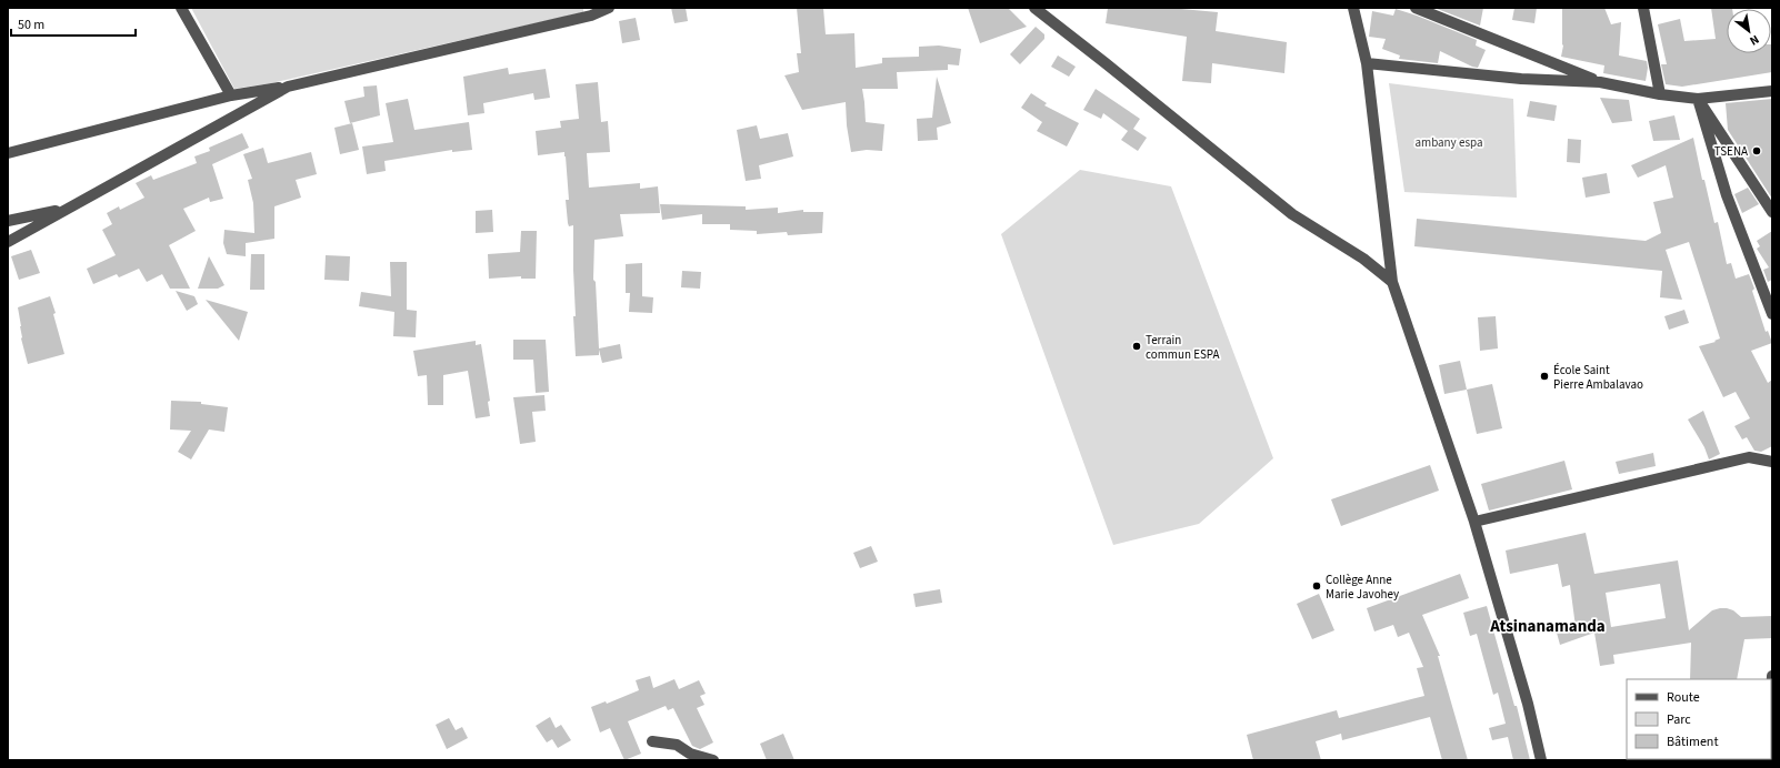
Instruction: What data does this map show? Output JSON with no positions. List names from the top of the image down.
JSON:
{
  "districts": ["Atsinanamanda"],
  "parks": ["ambany espa"],
  "places": [
    "TSENA",
    "Terrain commun ESPA",
    "École Saint Pierre Ambalavao",
    "Collège Anne Marie Javohey"
  ],
  "legend": ["Route", "Parc", "Bâtiment"],
  "scale_bar": "50 m",
  "north": "bottom right"
}
